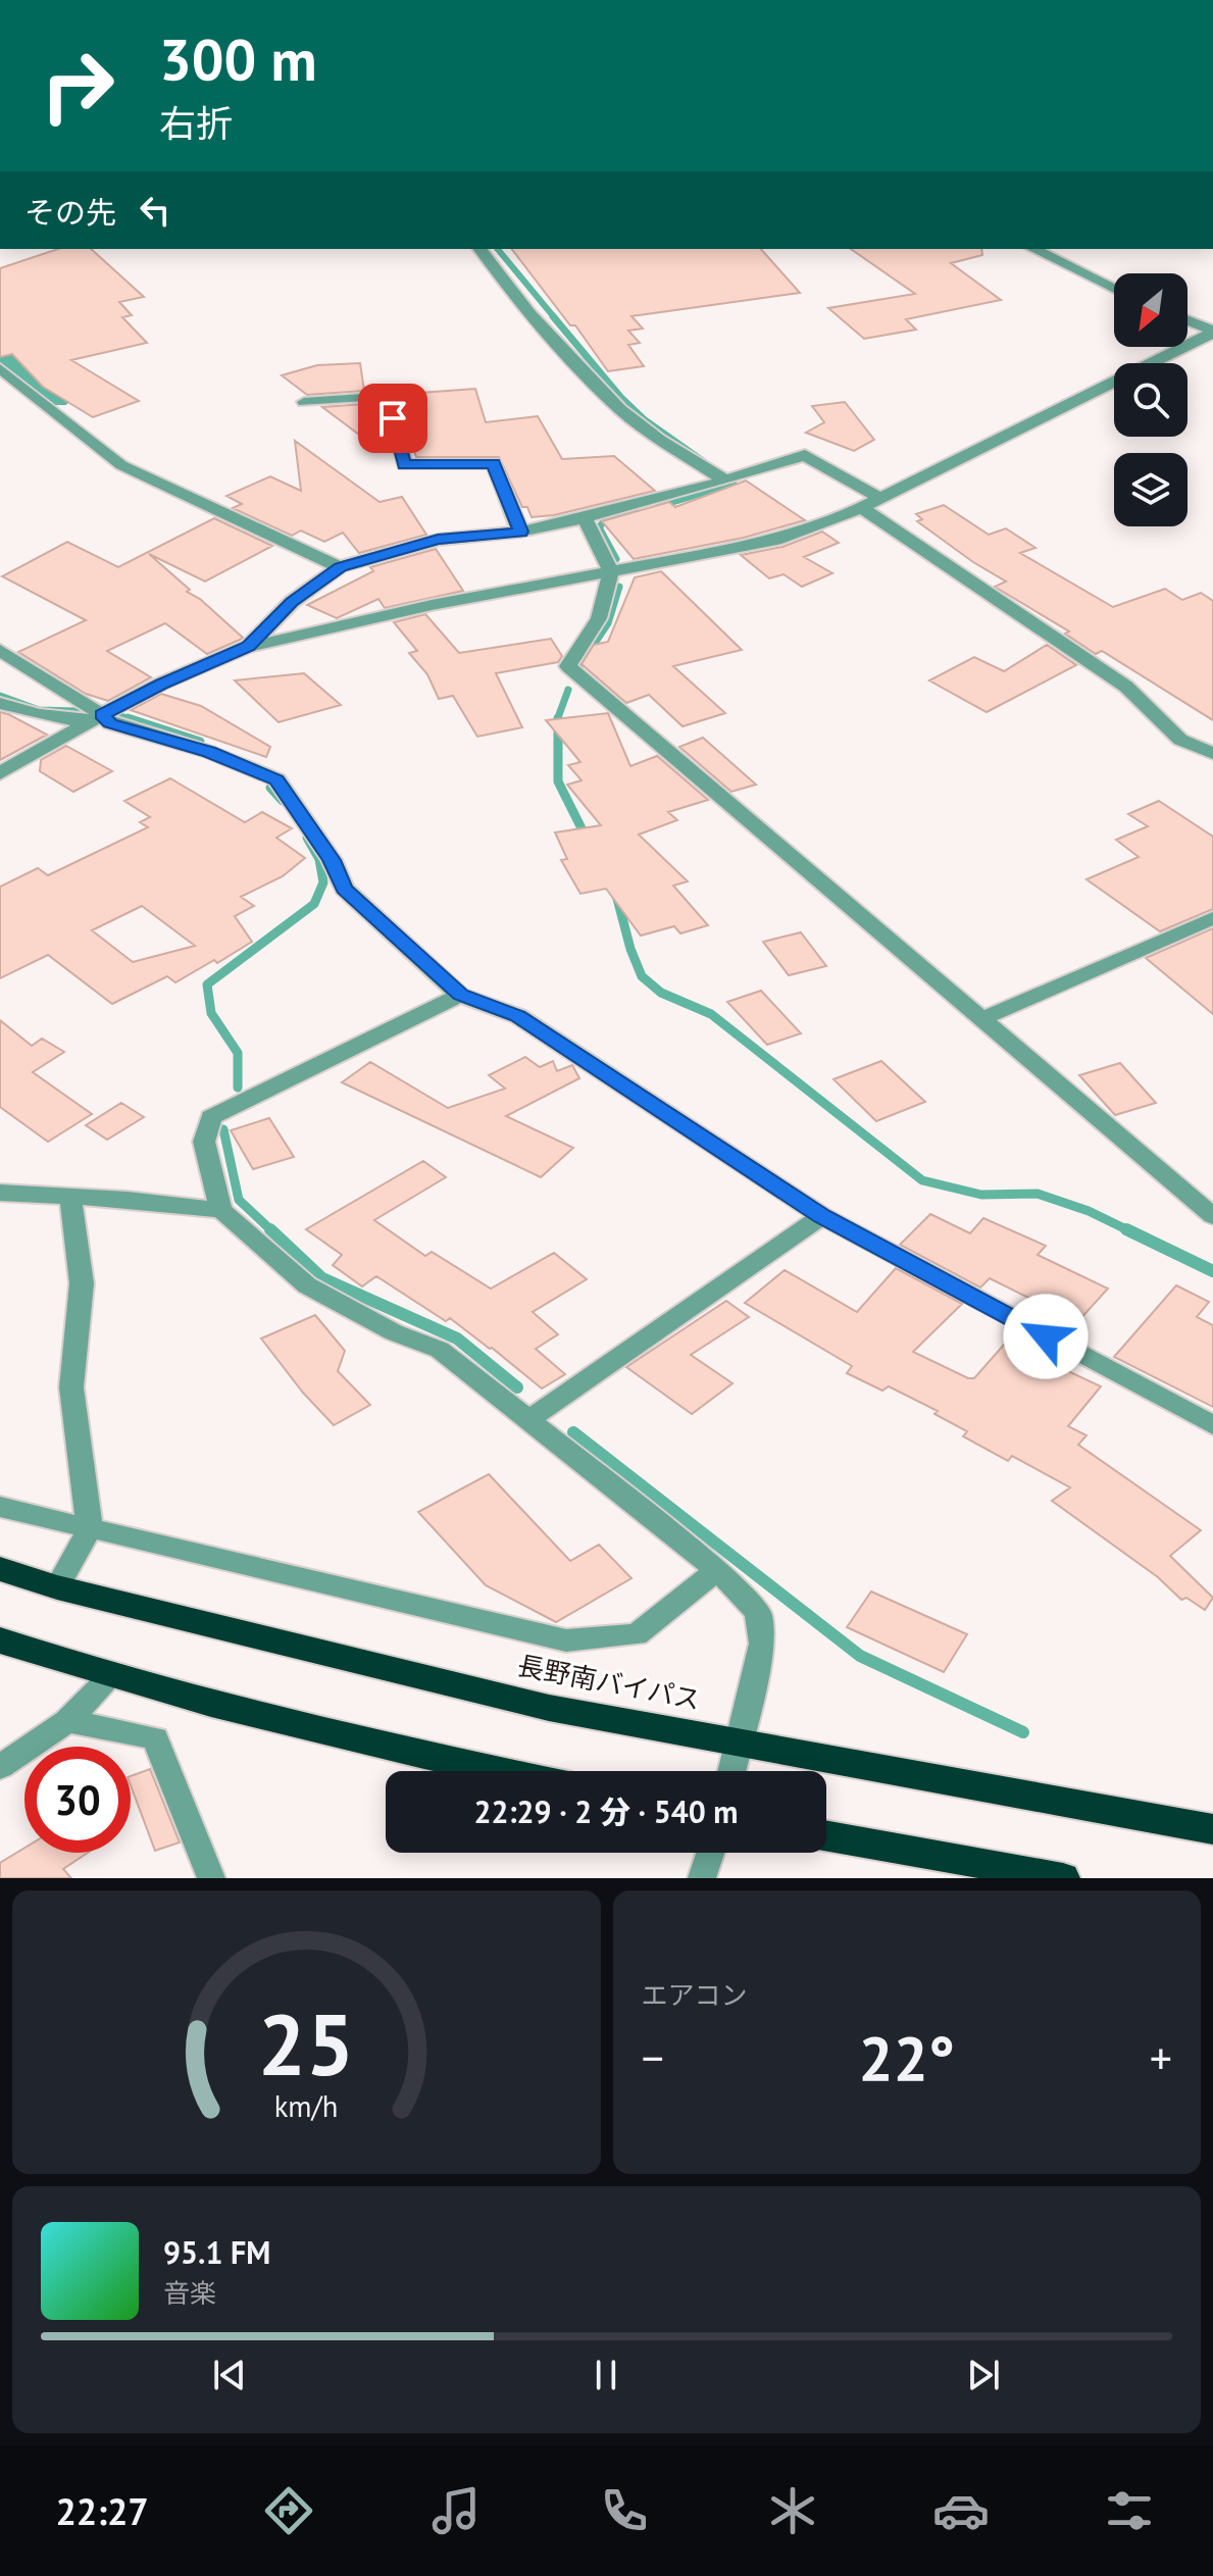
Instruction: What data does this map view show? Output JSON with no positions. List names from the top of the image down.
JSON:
{
  "streets": {
    "highway": ["長野南バイパス"]
  },
  "north": "bottom left",
  "page": {
    "turn": ["300 m", "右折"],
    "then": "その先",
    "limit": "30",
    "trip": "22:29 · 2 分 · 540 m",
    "tile": "エアコン",
    "heat": ["−", "22°", "+"],
    "song": ["95.1 FM", "音楽"],
    "tabs": "22:27",
    "gauge": ["25", "km/h"]
  }
}
